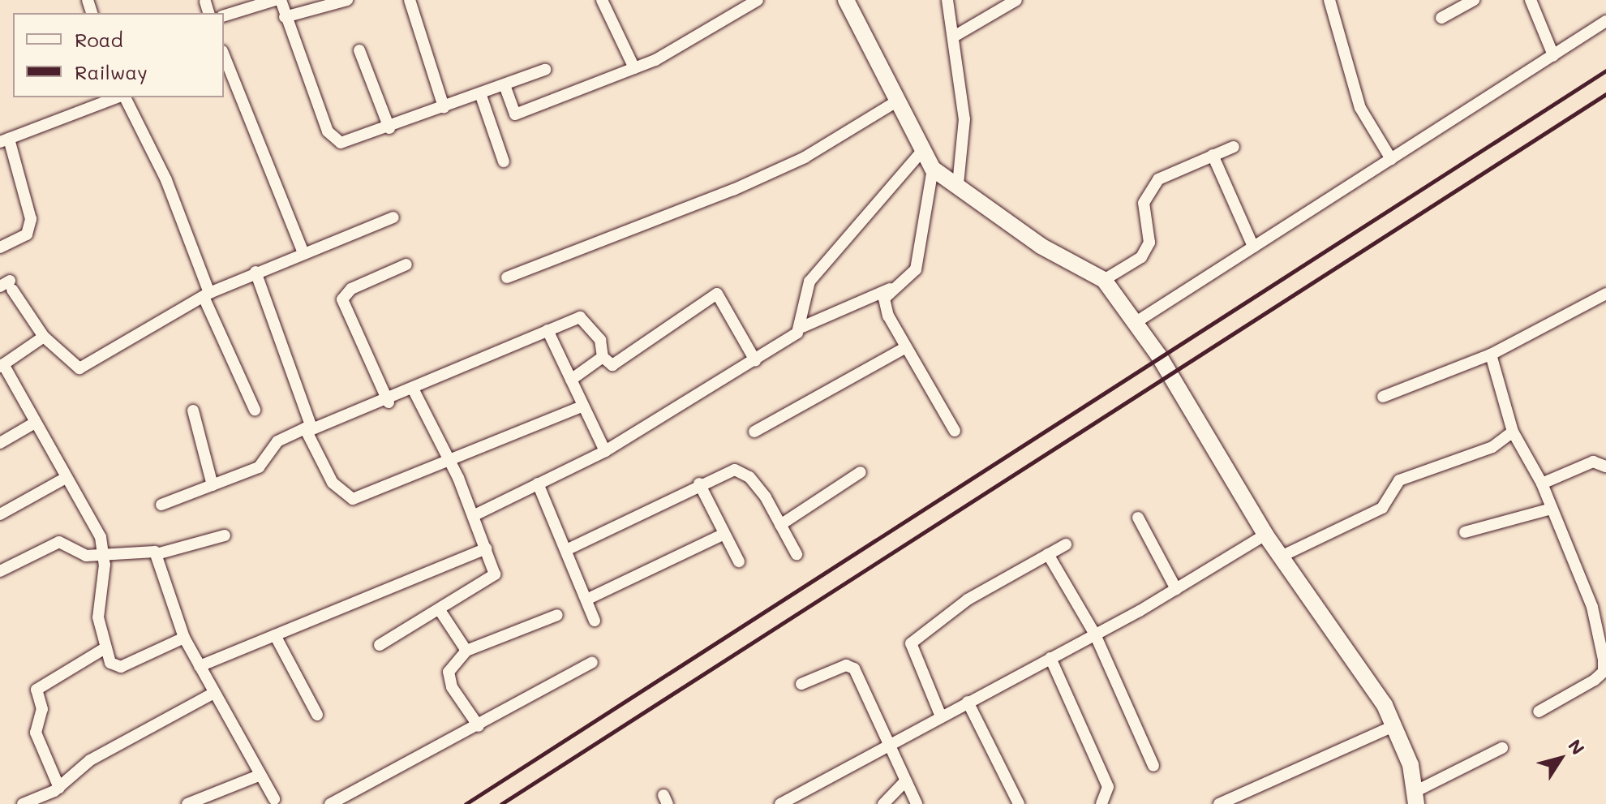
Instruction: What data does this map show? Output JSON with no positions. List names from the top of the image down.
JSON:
{
  "legend": ["Road", "Railway"],
  "north": "top right"
}
